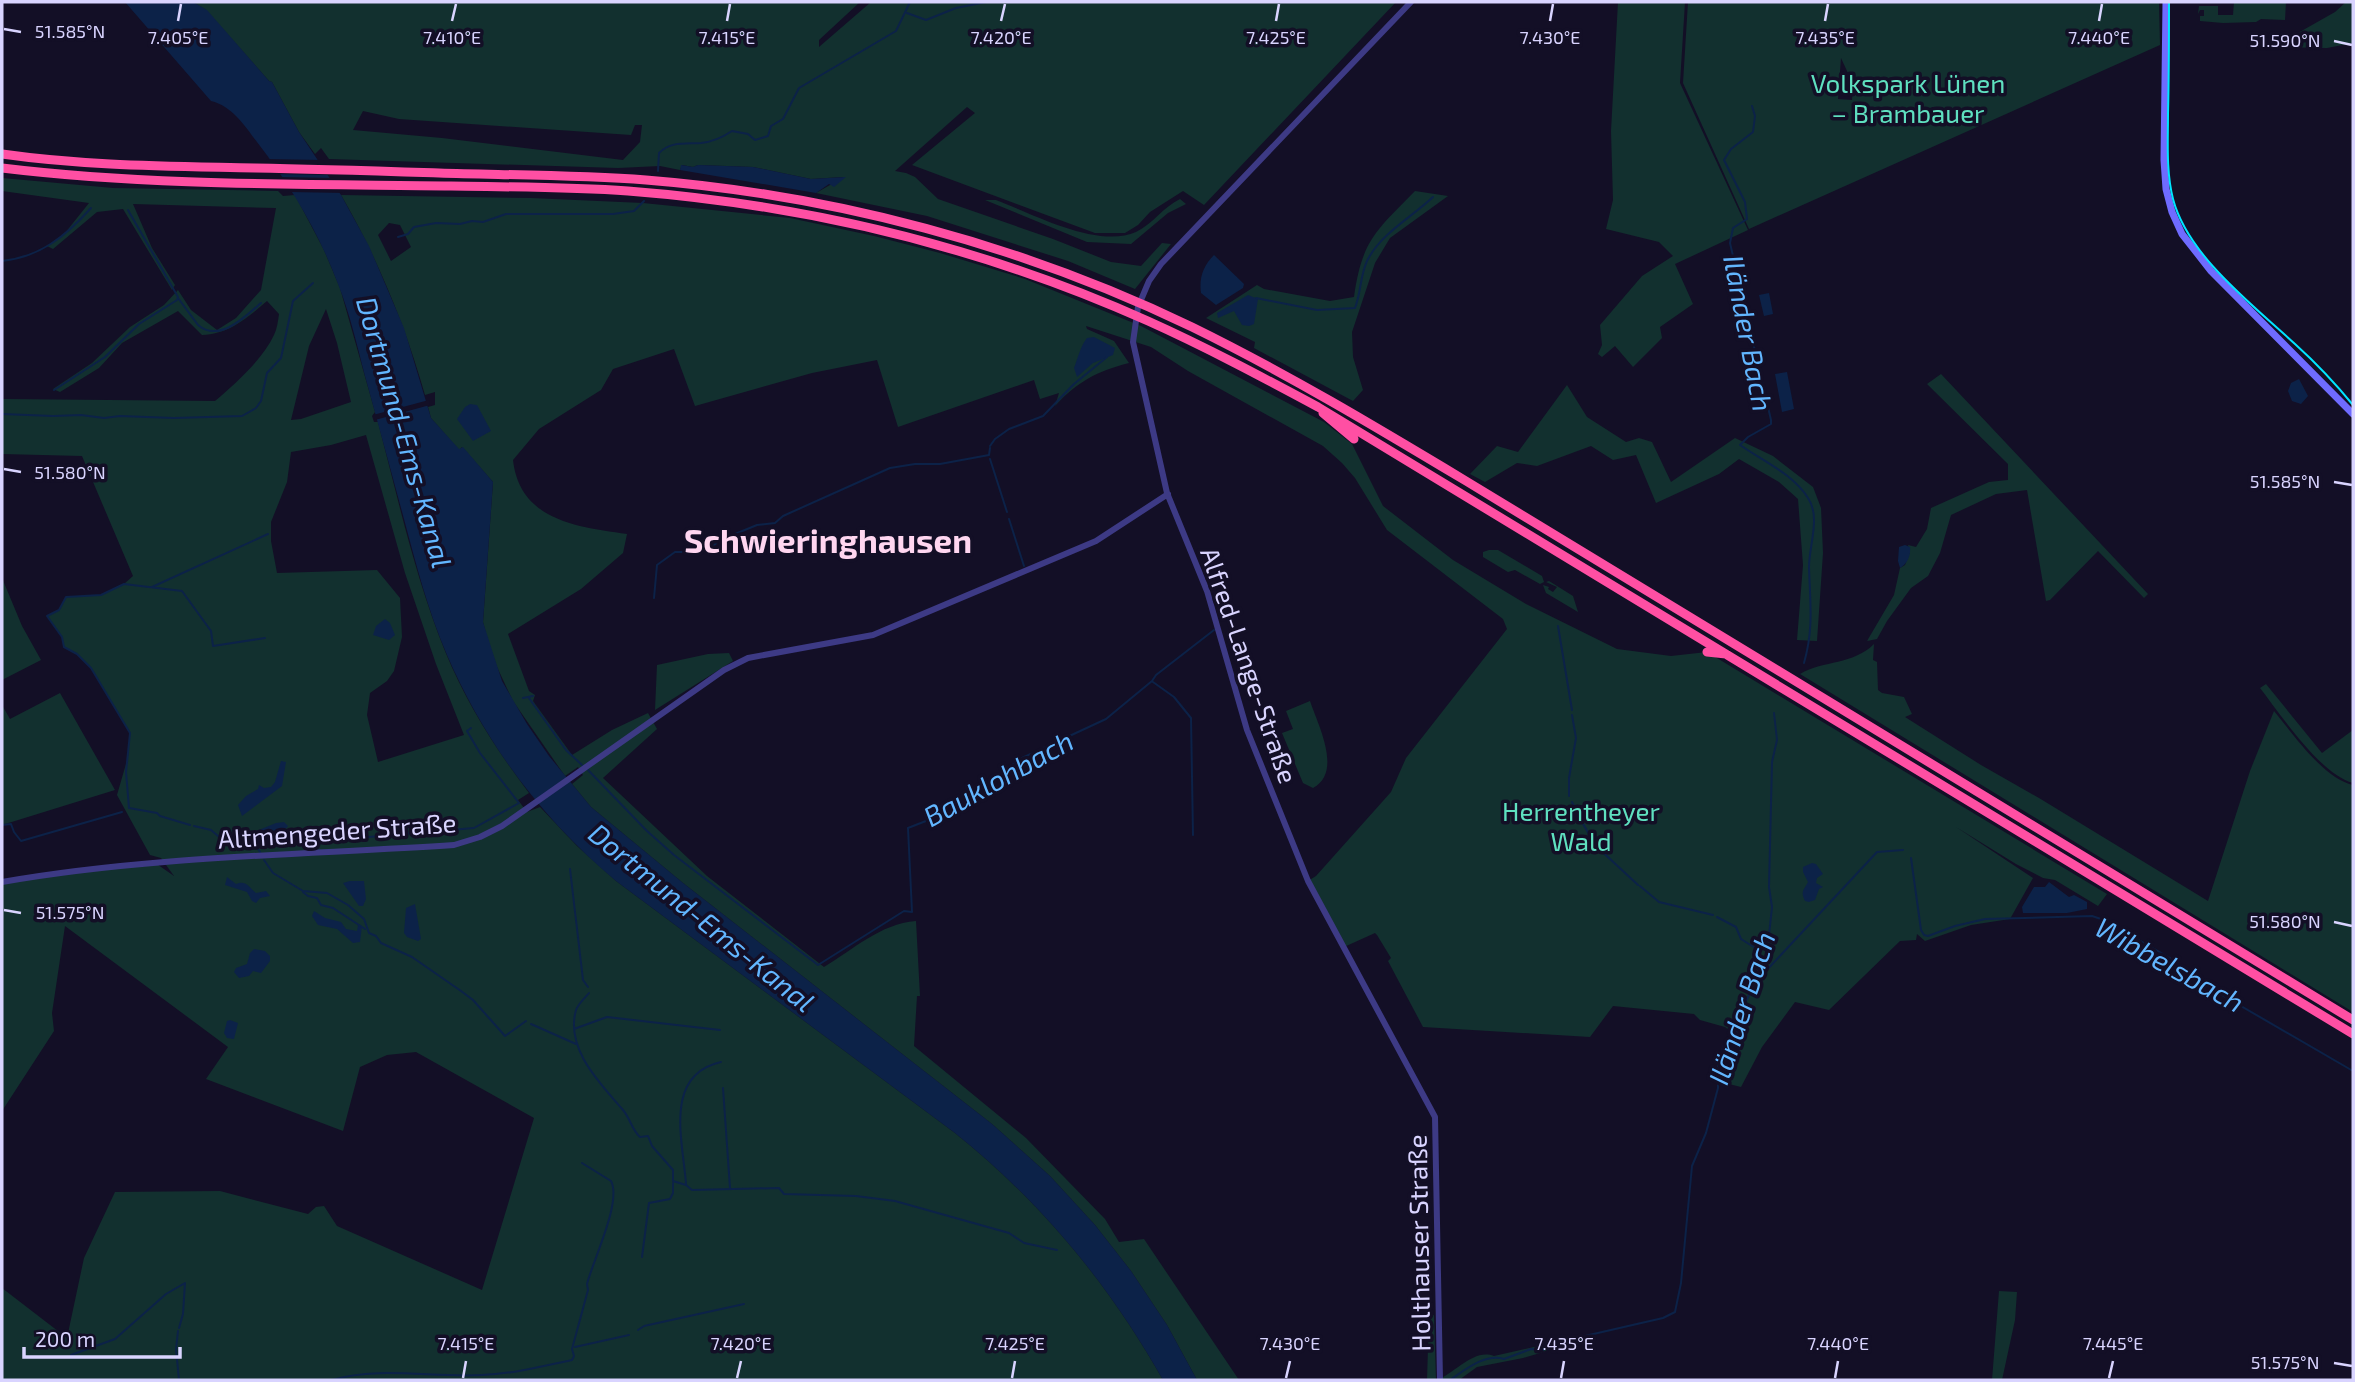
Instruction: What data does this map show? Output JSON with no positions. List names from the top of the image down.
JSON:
{
  "streets": {
    "street": ["Alfred-Lange-Straße", "Altmengeder Straße", "Holthauser Straße"]
  },
  "crossings": [
    ["Alfred-Lange-Straße", "Altmengeder Straße"],
    ["Alfred-Lange-Straße", "Holthauser Straße"]
  ],
  "districts": ["Schwieringhausen"],
  "water": [
    "Iländer Bach",
    "Dortmund-Ems-Kanal",
    "Bauklohbach",
    "Wibbelsbach"
  ],
  "parks": ["Volkspark Lünen – Brambauer", "Herrentheyer Wald"],
  "scale_bar": "200 m",
  "coordinates": [
    "51.585°N",
    "7.410°E",
    "7.415°E",
    "7.420°E",
    "7.425°E",
    "7.430°E",
    "7.435°E",
    "7.440°E",
    "7.405°E",
    "51.590°N",
    "51.580°N",
    "51.575°N",
    "7.445°E"
  ]
}
